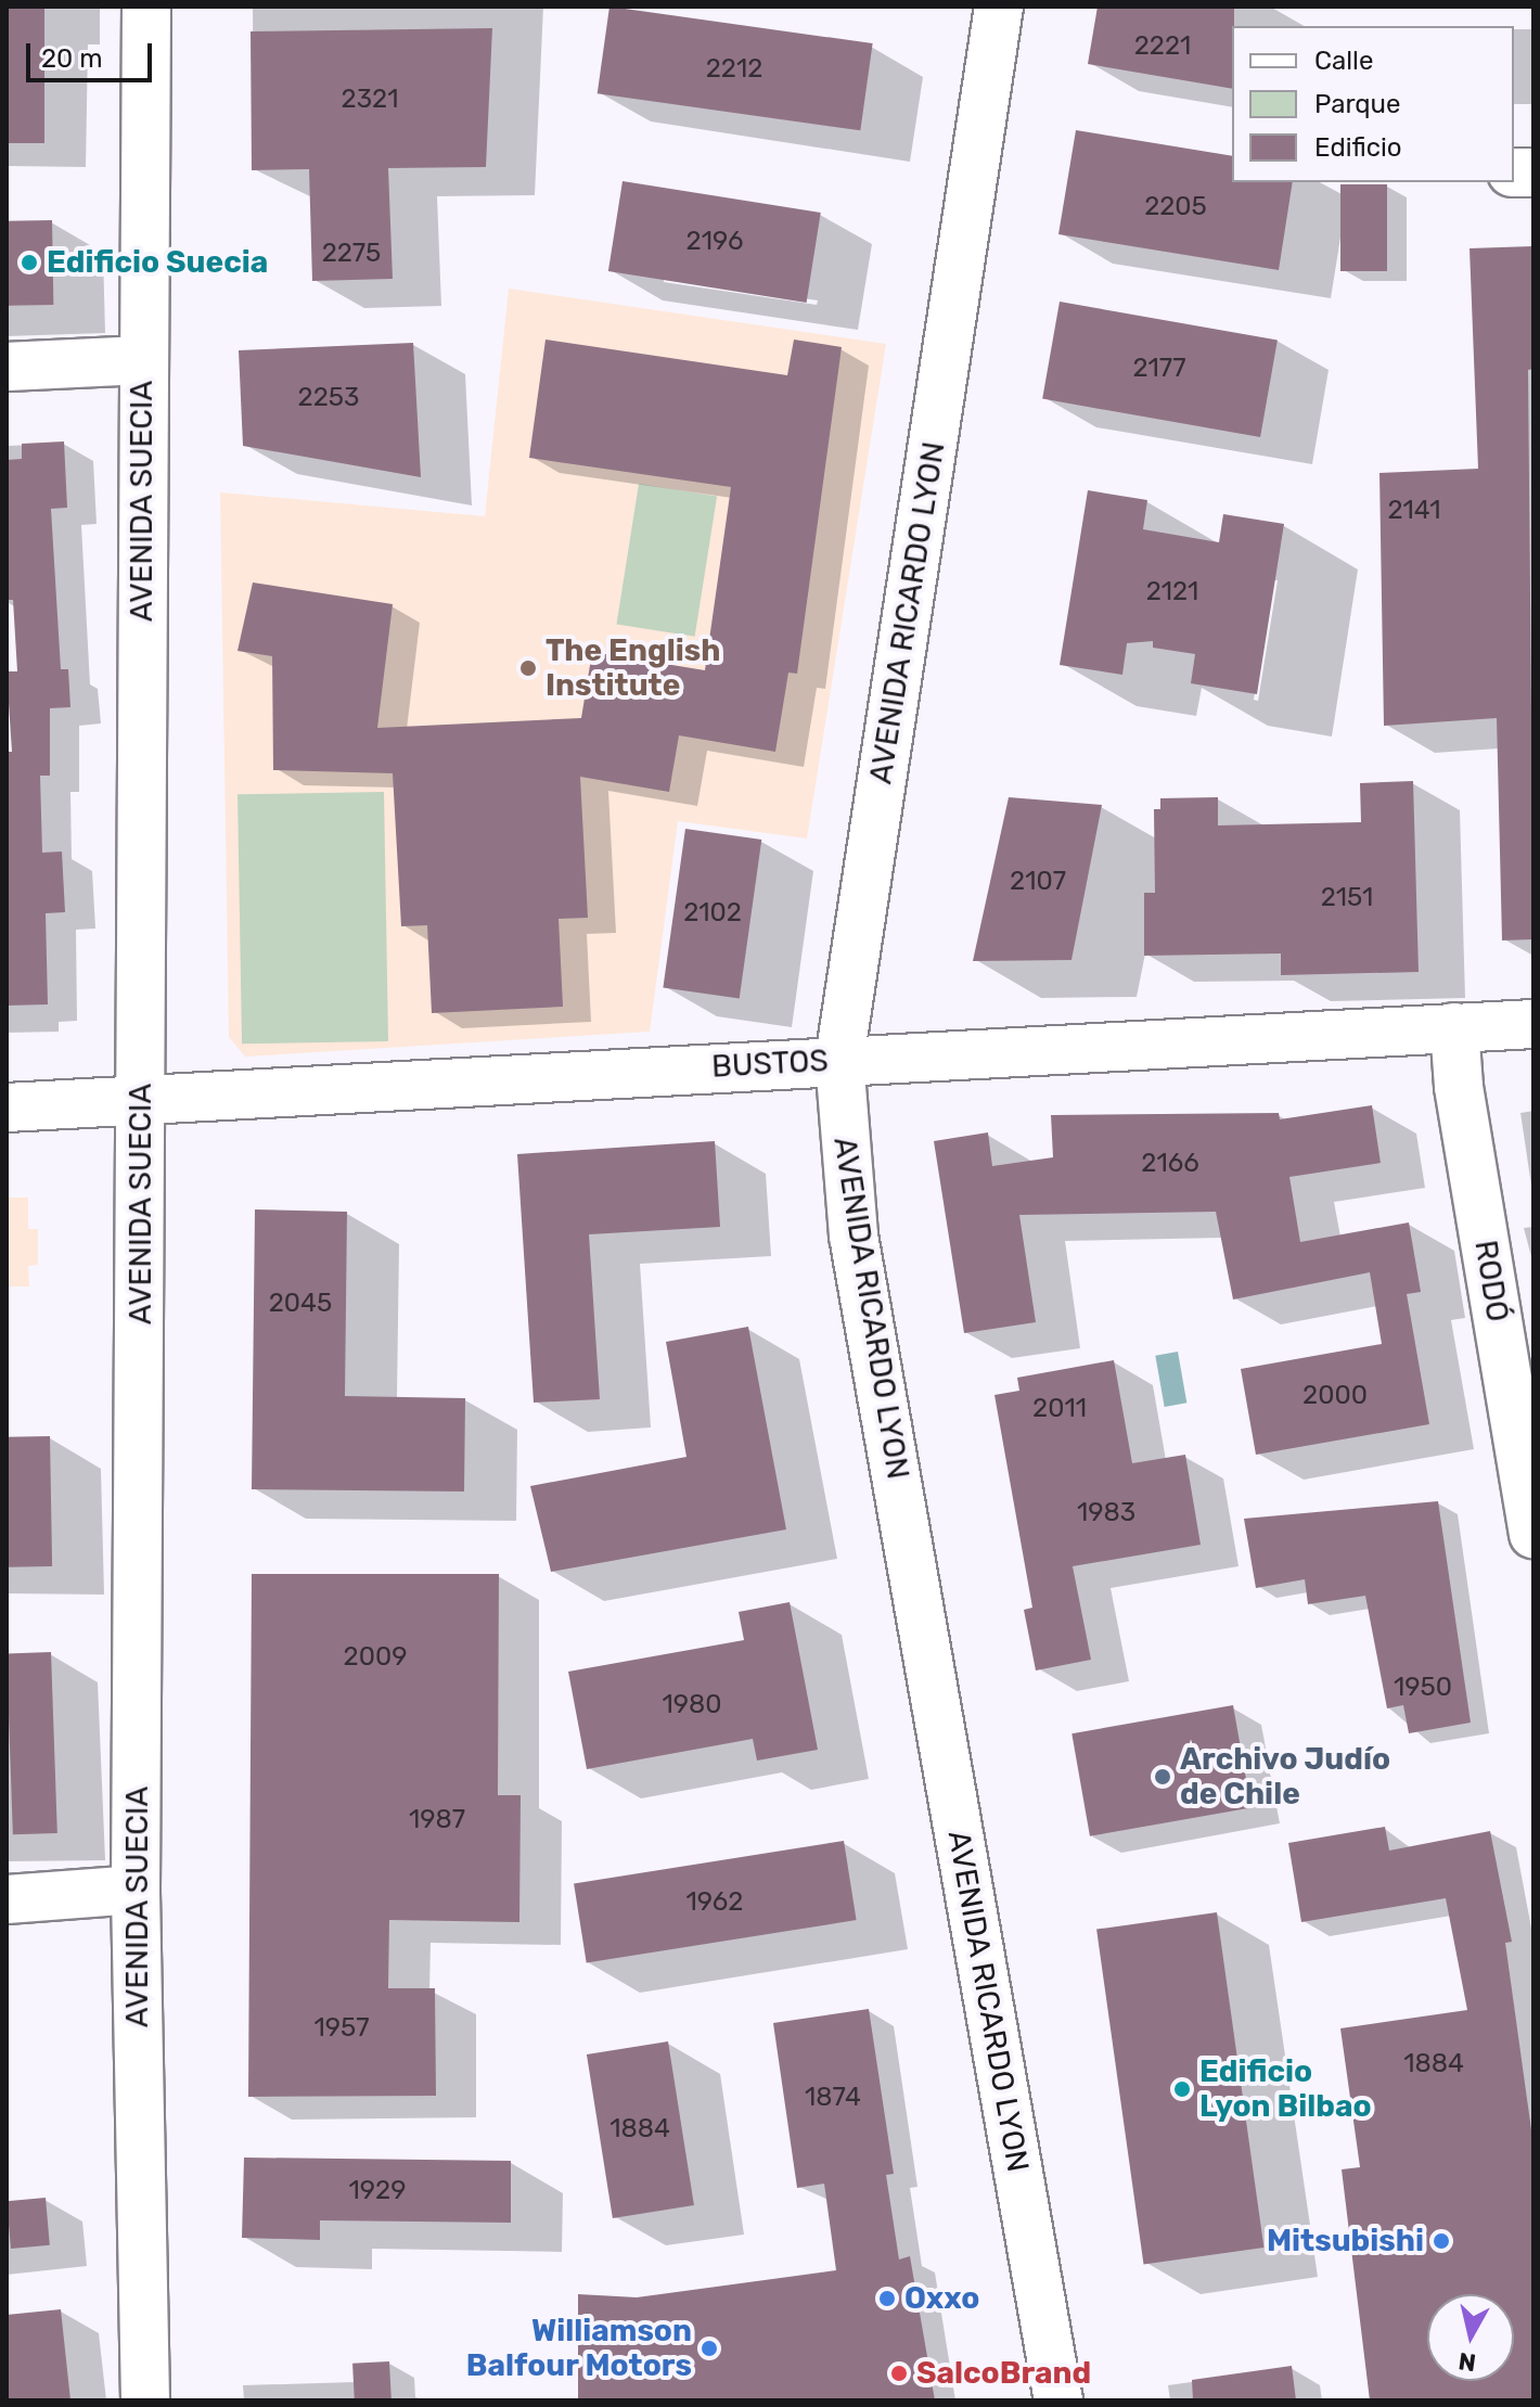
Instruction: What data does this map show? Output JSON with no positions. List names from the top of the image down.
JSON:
{
  "streets": {
    "street": [
      "AVENIDA SUECIA",
      "AVENIDA RICARDO LYON",
      "BUSTOS",
      "RODÓ"
    ]
  },
  "crossings": [
    ["AVENIDA SUECIA", "BUSTOS"],
    ["AVENIDA RICARDO LYON", "BUSTOS"],
    ["BUSTOS", "RODÓ"]
  ],
  "places": [
    "Edificio Suecia",
    "The English Institute",
    "Archivo Judío de Chile",
    "Edificio Lyon Bilbao",
    "Mitsubishi",
    "Oxxo",
    "Williamson Balfour Motors",
    "SalcoBrand"
  ],
  "house_numbers": [
    "2221",
    "2212",
    "2321",
    "2205",
    "2196",
    "2275",
    "2177",
    "2253",
    "2141",
    "2121",
    "2107",
    "2151",
    "2102",
    "2166",
    "2045",
    "2000",
    "2011",
    "1983",
    "2009",
    "1950",
    "1980",
    "1987",
    "1962",
    "1957",
    "1884",
    "1874",
    "1884",
    "1929"
  ],
  "legend": ["Calle", "Parque", "Edificio"],
  "scale_bar": "20 m",
  "north": "bottom"
}
